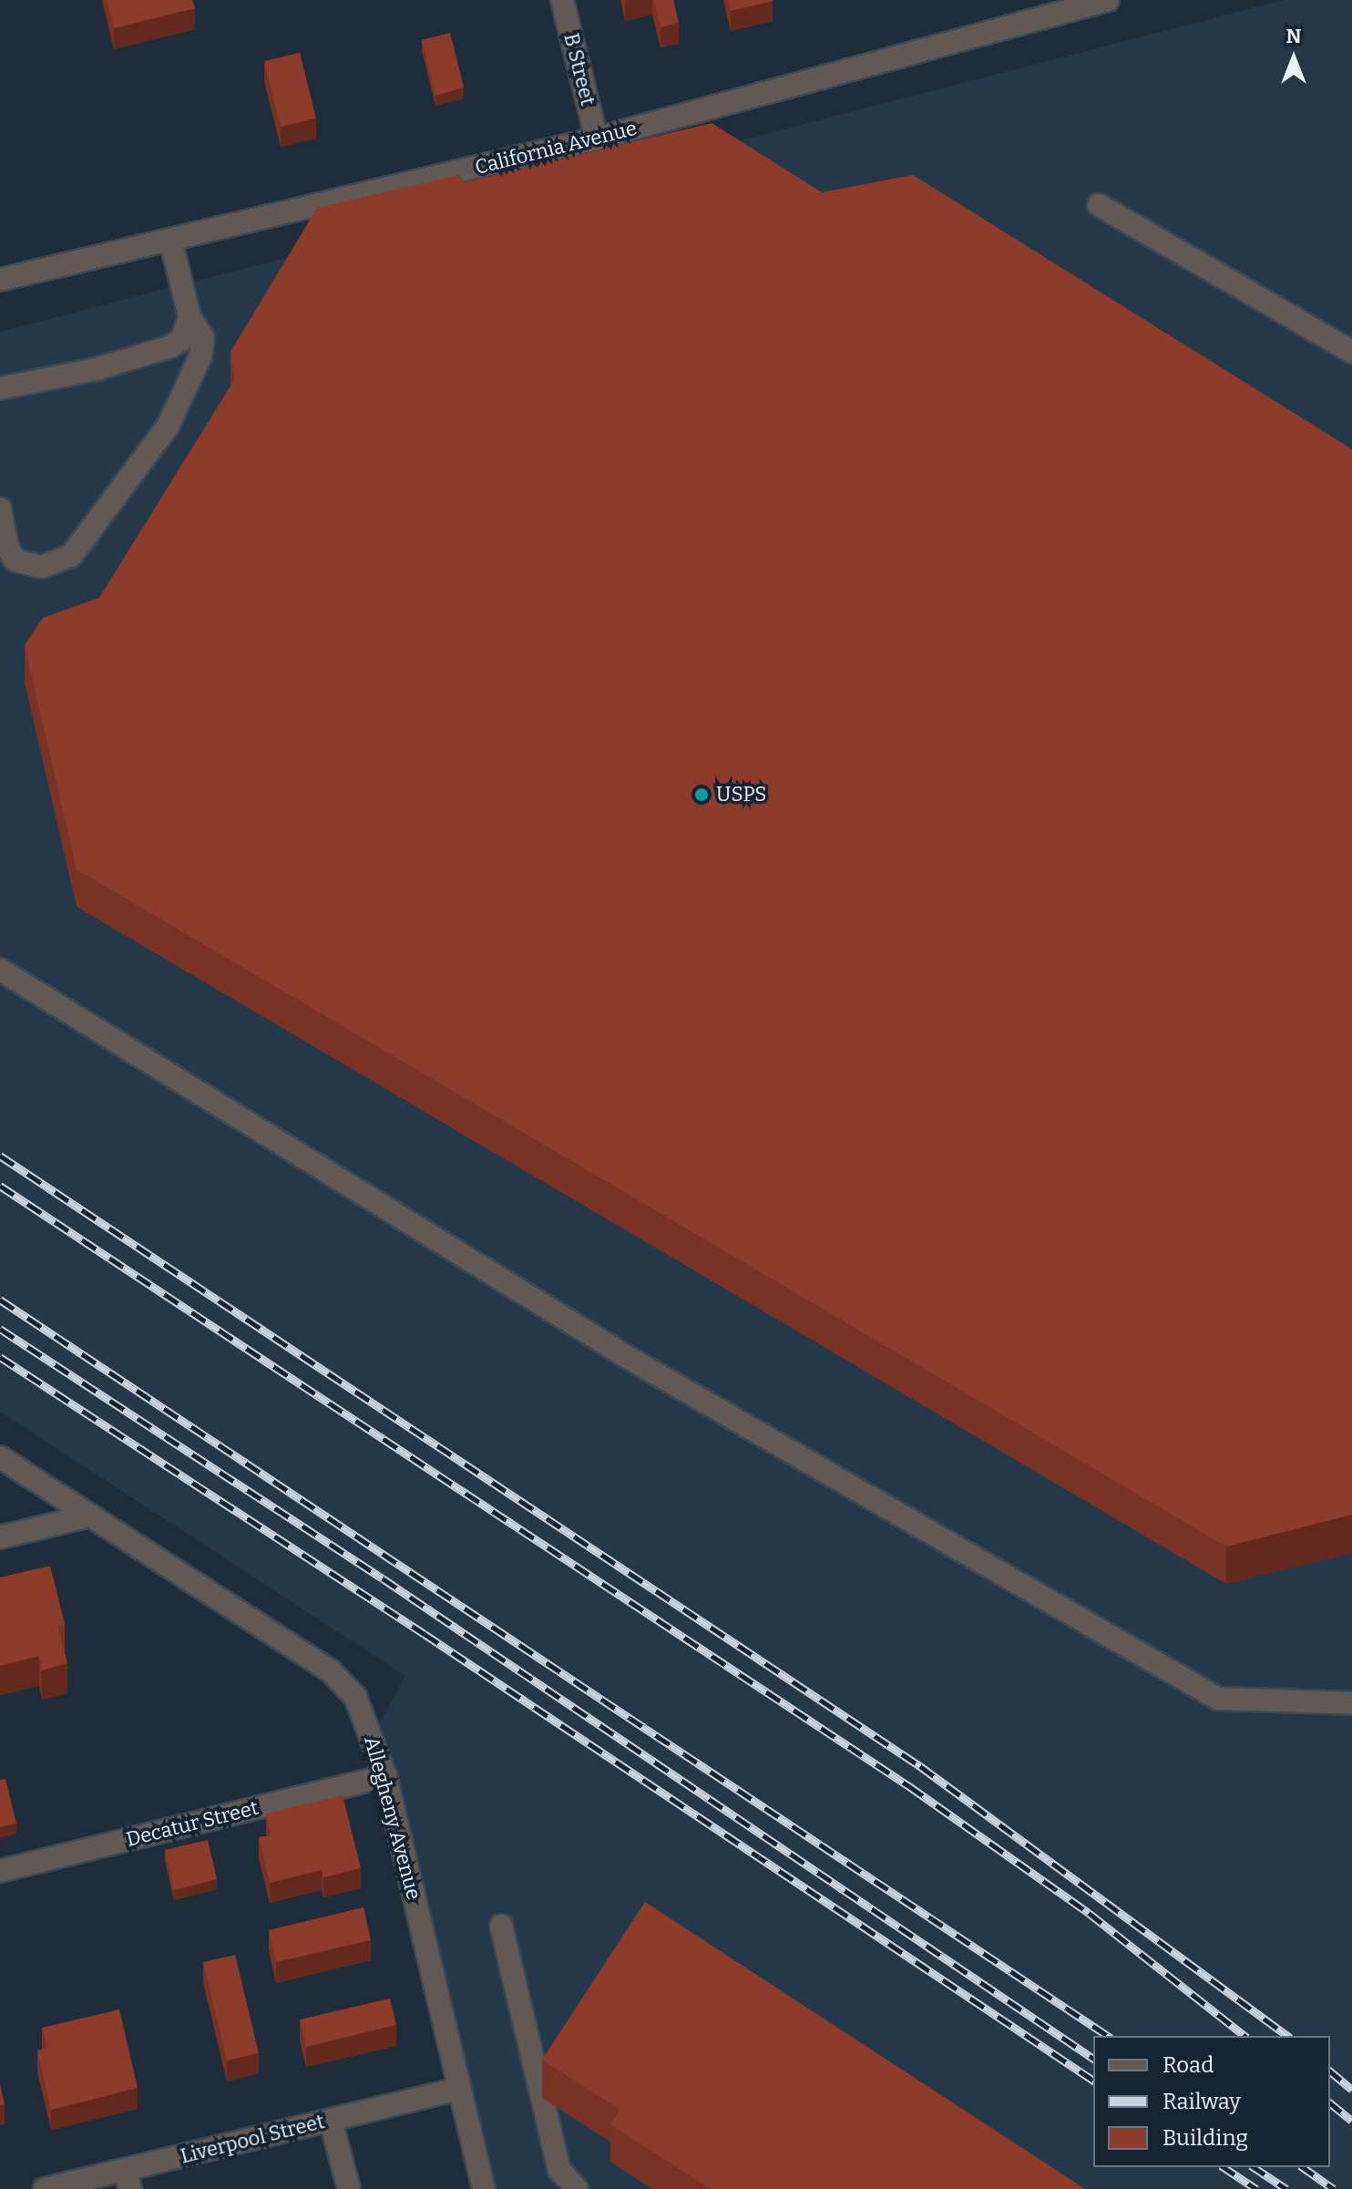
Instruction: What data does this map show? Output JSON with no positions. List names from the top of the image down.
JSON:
{
  "streets": {
    "street": [
      "B Street",
      "California Avenue",
      "Allegheny Avenue",
      "Decatur Street",
      "Liverpool Street"
    ]
  },
  "crossings": [
    ["B Street", "California Avenue"],
    ["Allegheny Avenue", "Decatur Street"],
    ["Allegheny Avenue", "Liverpool Street"]
  ],
  "places": ["USPS"],
  "legend": ["Road", "Railway", "Building"],
  "north": "top"
}
